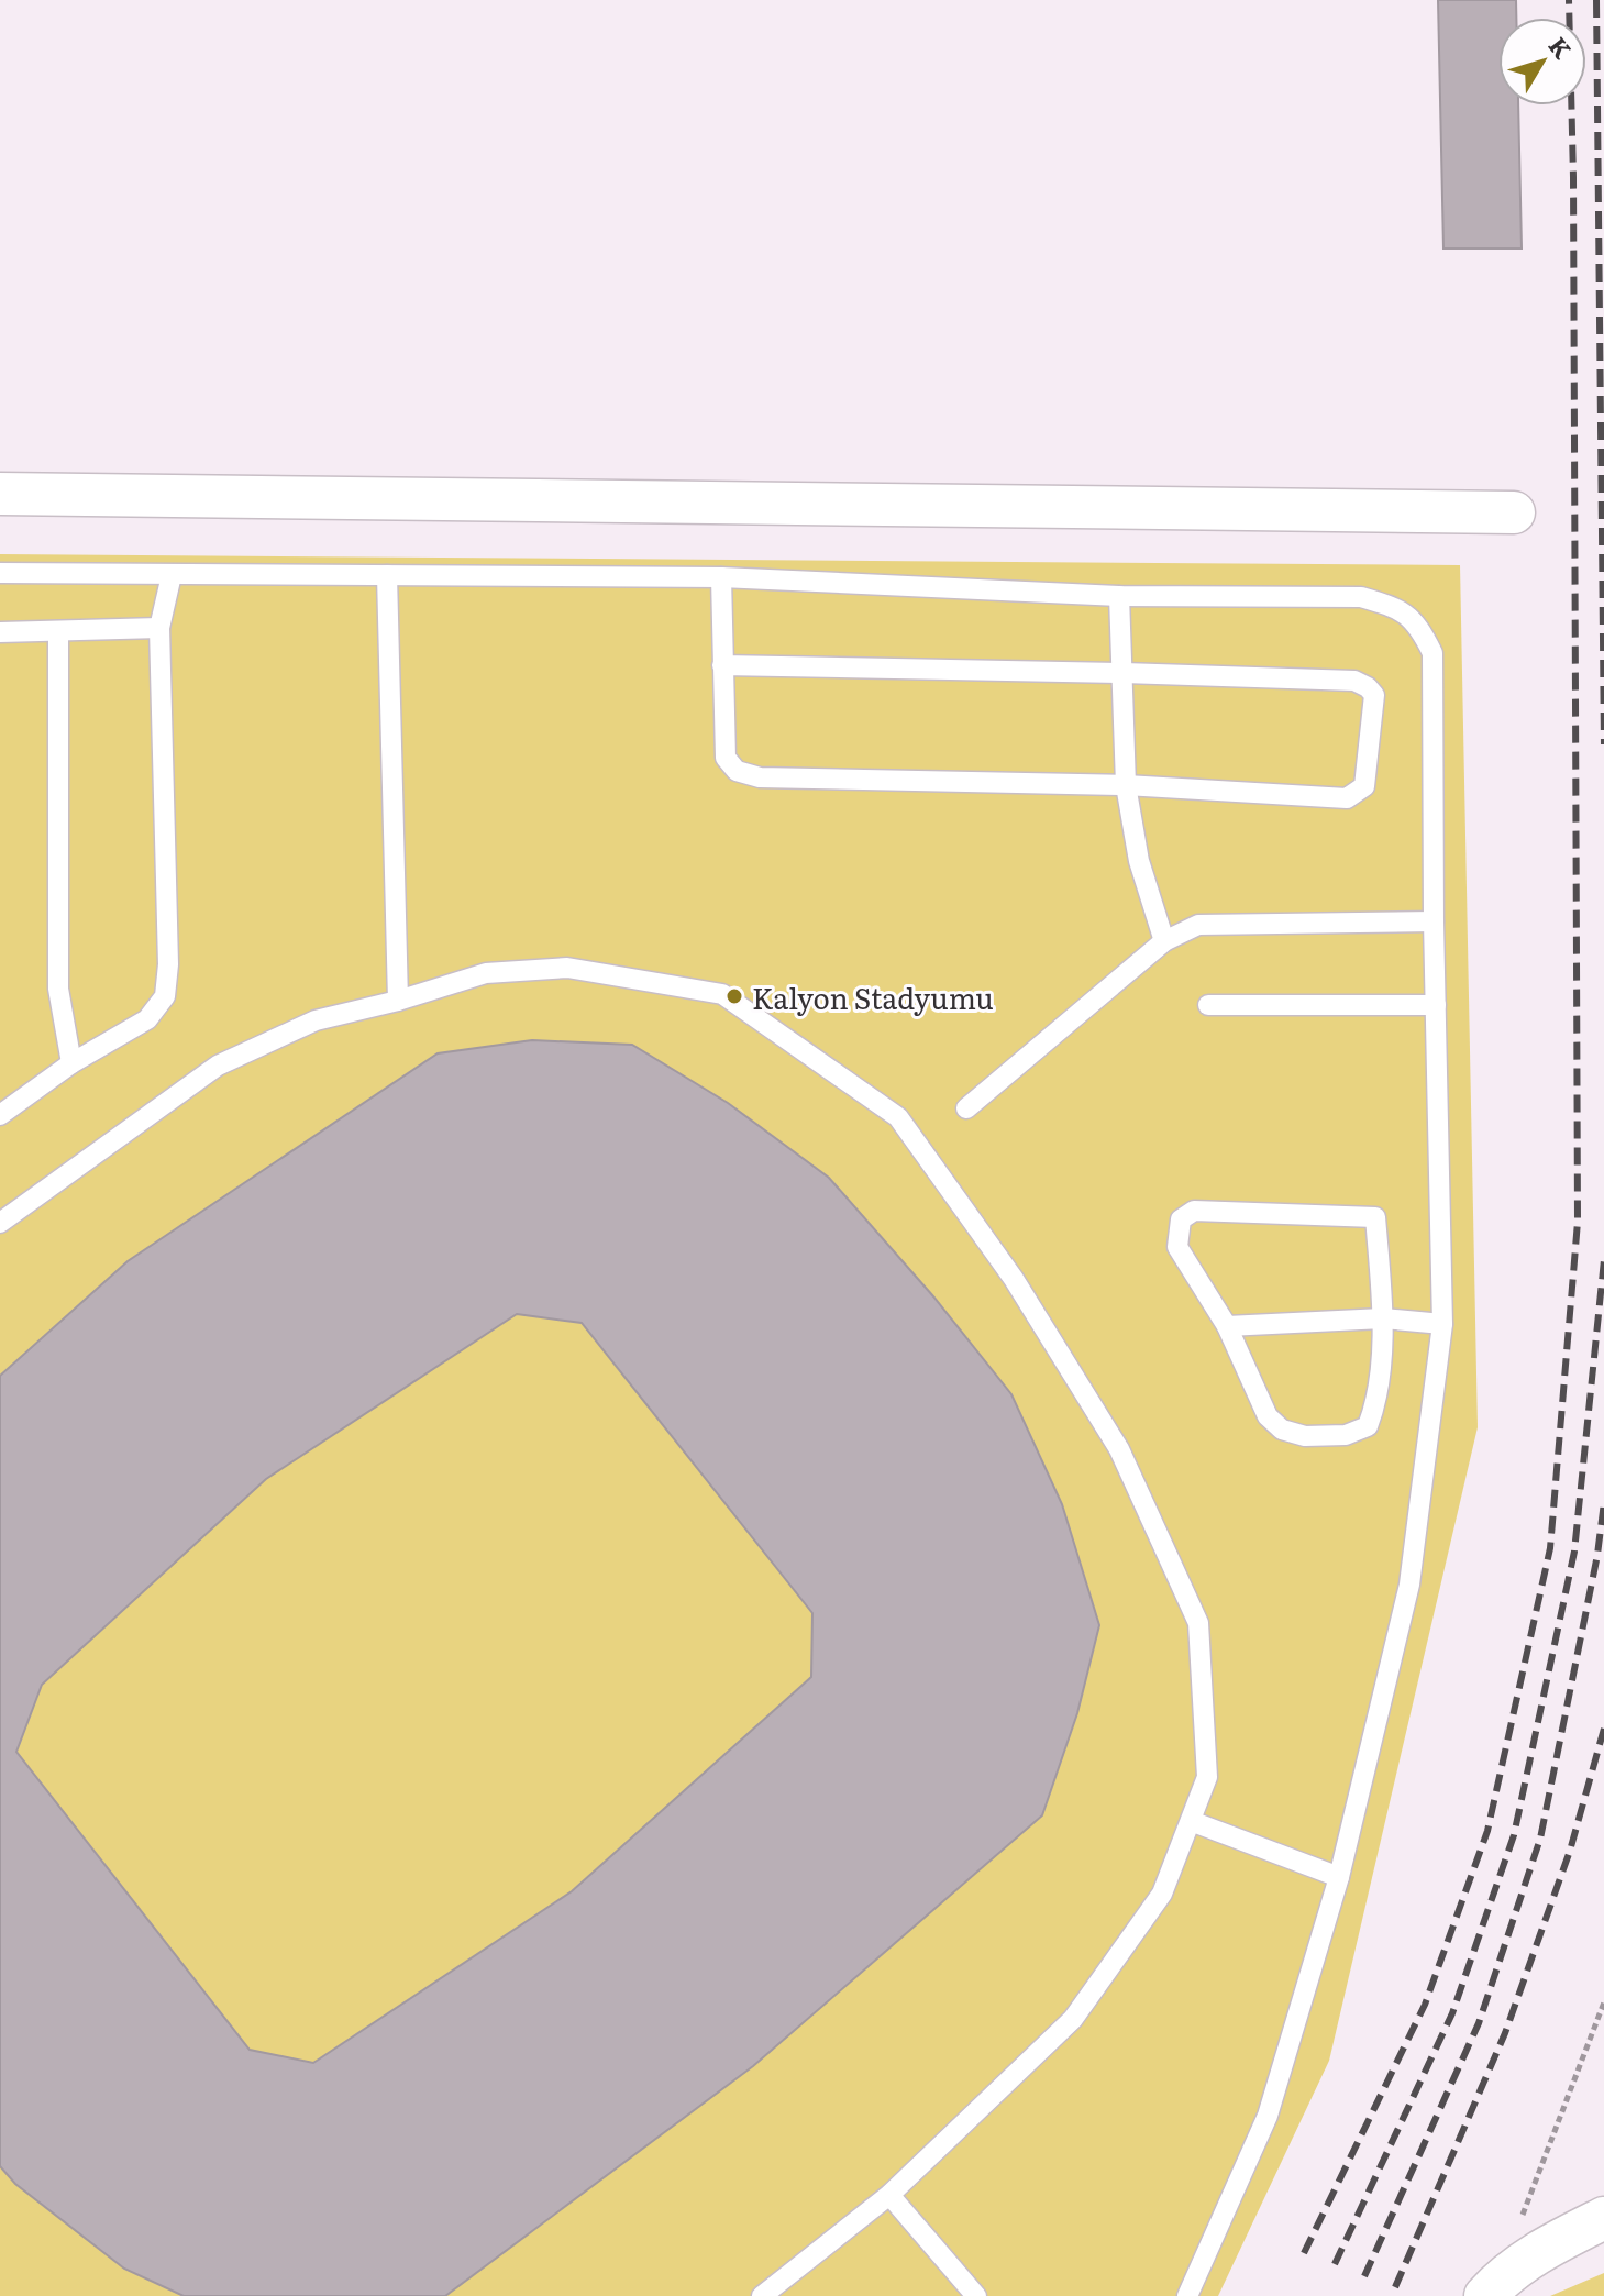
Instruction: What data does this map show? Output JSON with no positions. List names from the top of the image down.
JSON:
{
  "places": ["Kalyon Stadyumu"],
  "north": "top right"
}
